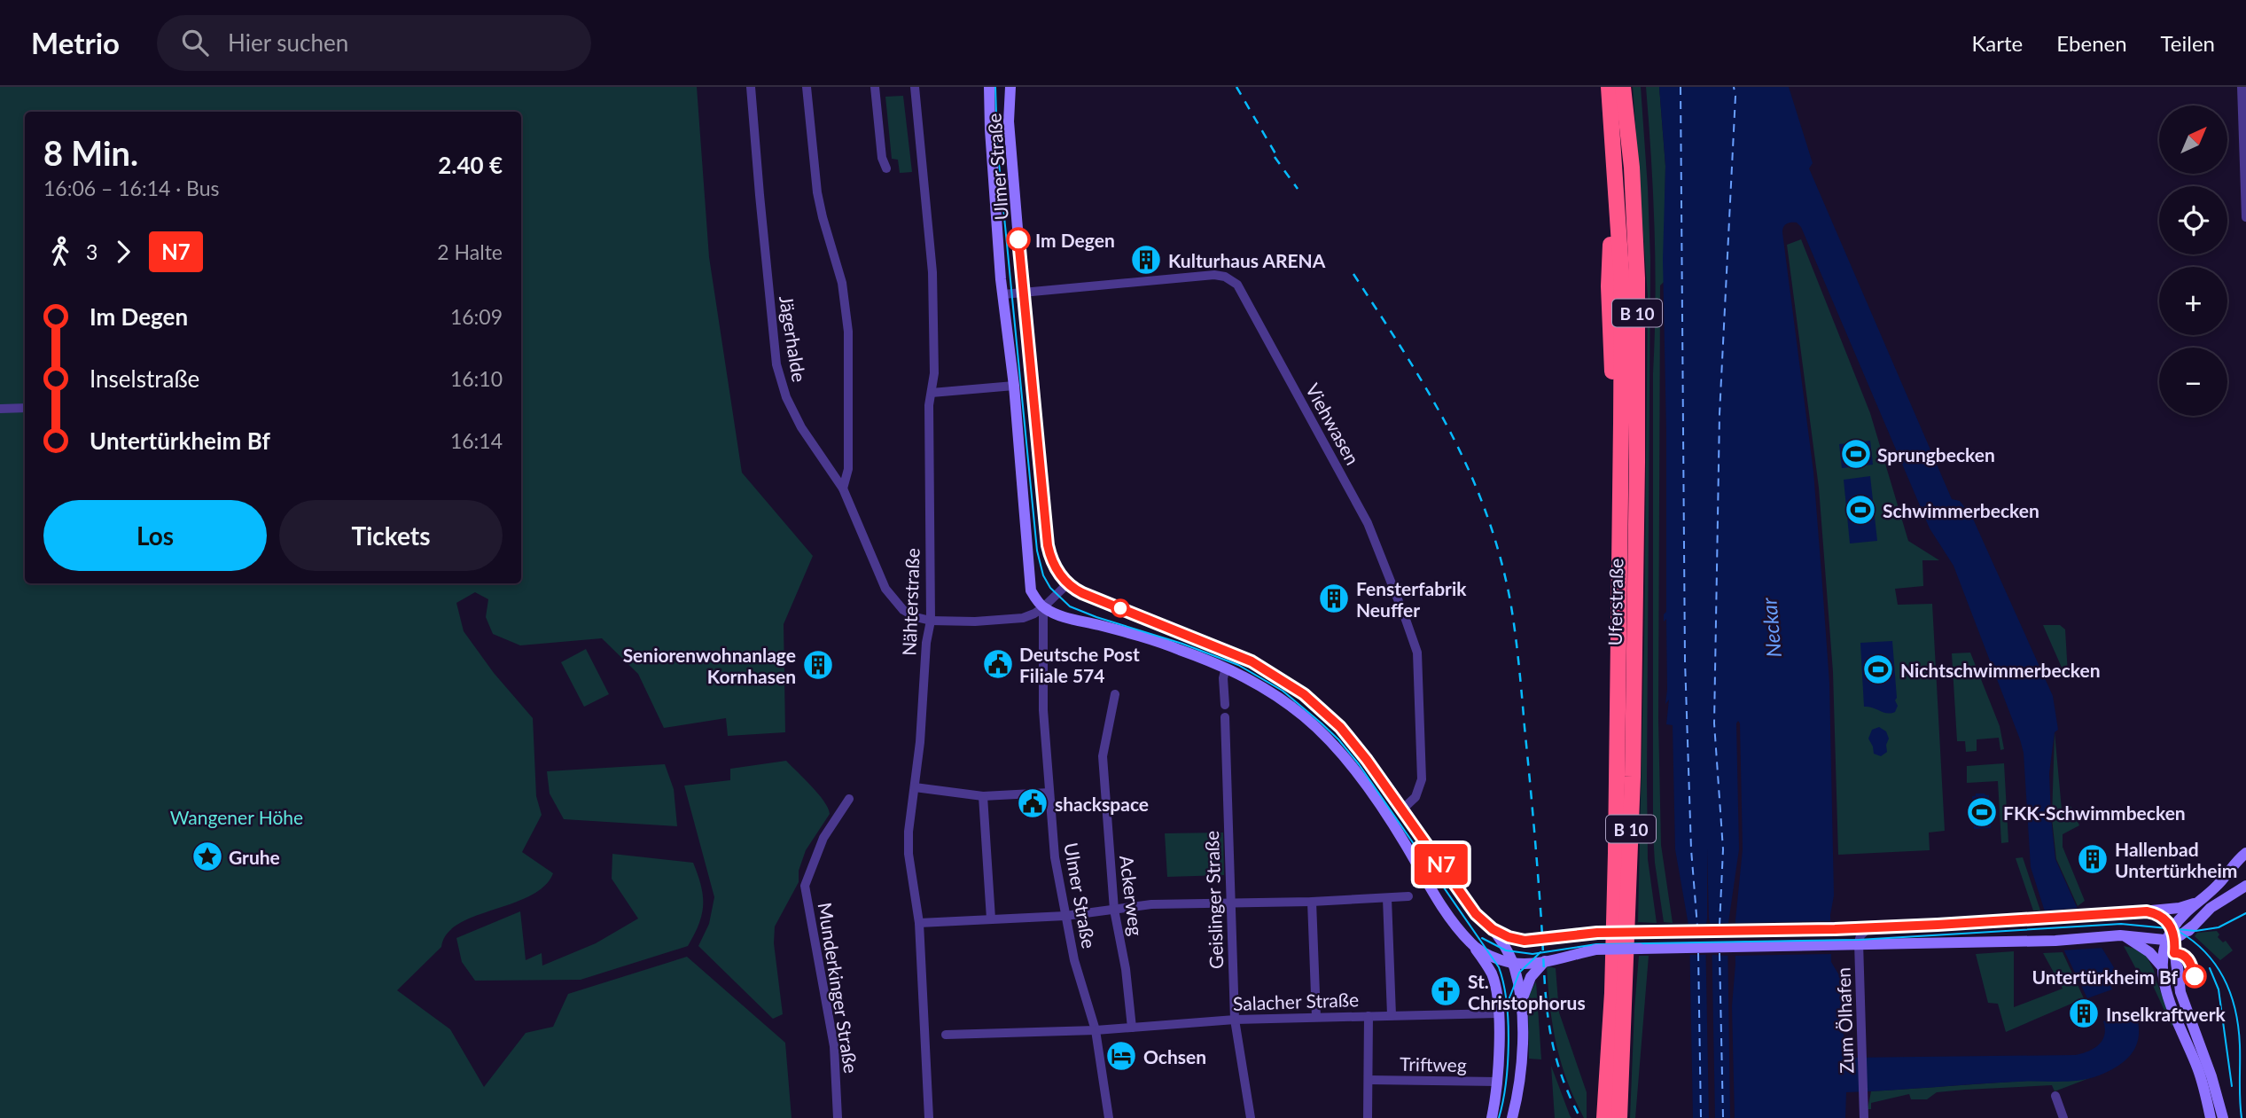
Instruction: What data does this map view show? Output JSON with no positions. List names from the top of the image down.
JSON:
{
  "streets": {
    "highway": ["B 10", "Uferstraße"],
    "street": [
      "Ulmer Straße",
      "Jägerhalde",
      "Viehwasen",
      "Nähterstraße",
      "Ackerweg",
      "Geislinger Straße",
      "Munderkinger Straße",
      "Salacher Straße",
      "Zum Ölhafen",
      "Triftweg"
    ]
  },
  "crossings": [
    ["Ulmer Straße", "Viehwasen"],
    ["Ulmer Straße", "Salacher Straße"],
    ["Jägerhalde", "Nähterstraße"],
    ["Ackerweg", "Salacher Straße"],
    ["Geislinger Straße", "Salacher Straße"]
  ],
  "water": ["Neckar"],
  "parks": ["Wangener Höhe"],
  "places": {
    "other": ["Im Degen", "Untertürkheim Bf"],
    "building": [
      "Kulturhaus ARENA",
      "Fensterfabrik Neuffer",
      "Seniorenwohnanlage Kornhasen",
      "Hallenbad Untertürkheim",
      "Inselkraftwerk"
    ],
    "sports": [
      "Sprungbecken",
      "Schwimmerbecken",
      "Nichtschwimmerbecken",
      "FKK-Schwimmbecken"
    ],
    "public building": ["Deutsche Post Filiale 574", "shackspace"],
    "place": ["Gruhe"],
    "church": ["St. Christophorus"],
    "hotel": ["Ochsen"]
  },
  "lines": ["bus line N7"],
  "north": "top right",
  "page": {
    "header": "Metrio",
    "search": "Hier suchen",
    "nav": ["Karte", "Ebenen", "Teilen"],
    "on_map": "N7",
    "map_buttons": ["+", "−"],
    "heading": ["8 Min.", "16:06 – 16:14 · Bus", "2.40 €"],
    "legs": ["3", "N7", "2 Halte"],
    "list": [
      {
        "name": "Im Degen",
        "value": "16:09"
      },
      {
        "name": "Inselstraße",
        "value": "16:10"
      },
      {
        "name": "Untertürkheim Bf",
        "value": "16:14"
      }
    ],
    "buttons": ["Los", "Tickets"]
  }
}
